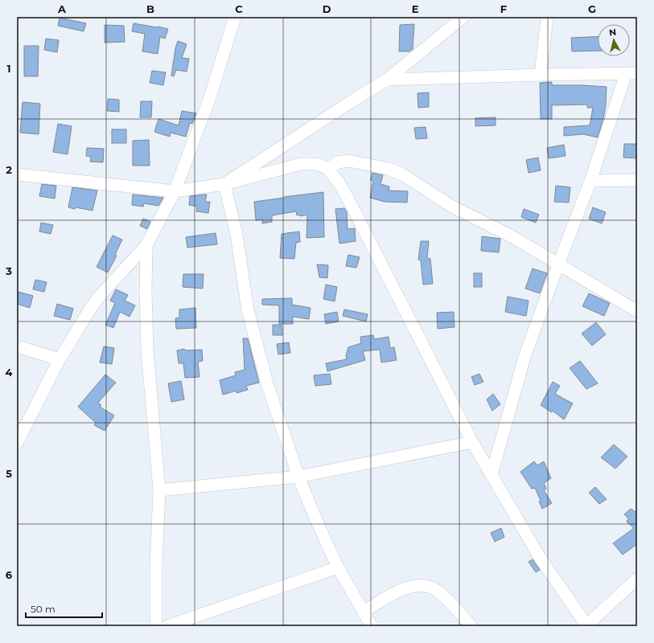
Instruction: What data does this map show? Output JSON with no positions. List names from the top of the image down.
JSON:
{
  "scale_bar": "50 m",
  "north": "top",
  "grid": {
    "columns": [
      "A",
      "B",
      "C",
      "D",
      "E",
      "F",
      "G"
    ],
    "rows": [
      "1",
      "2",
      "3",
      "4",
      "5",
      "6"
    ]
  }
}
